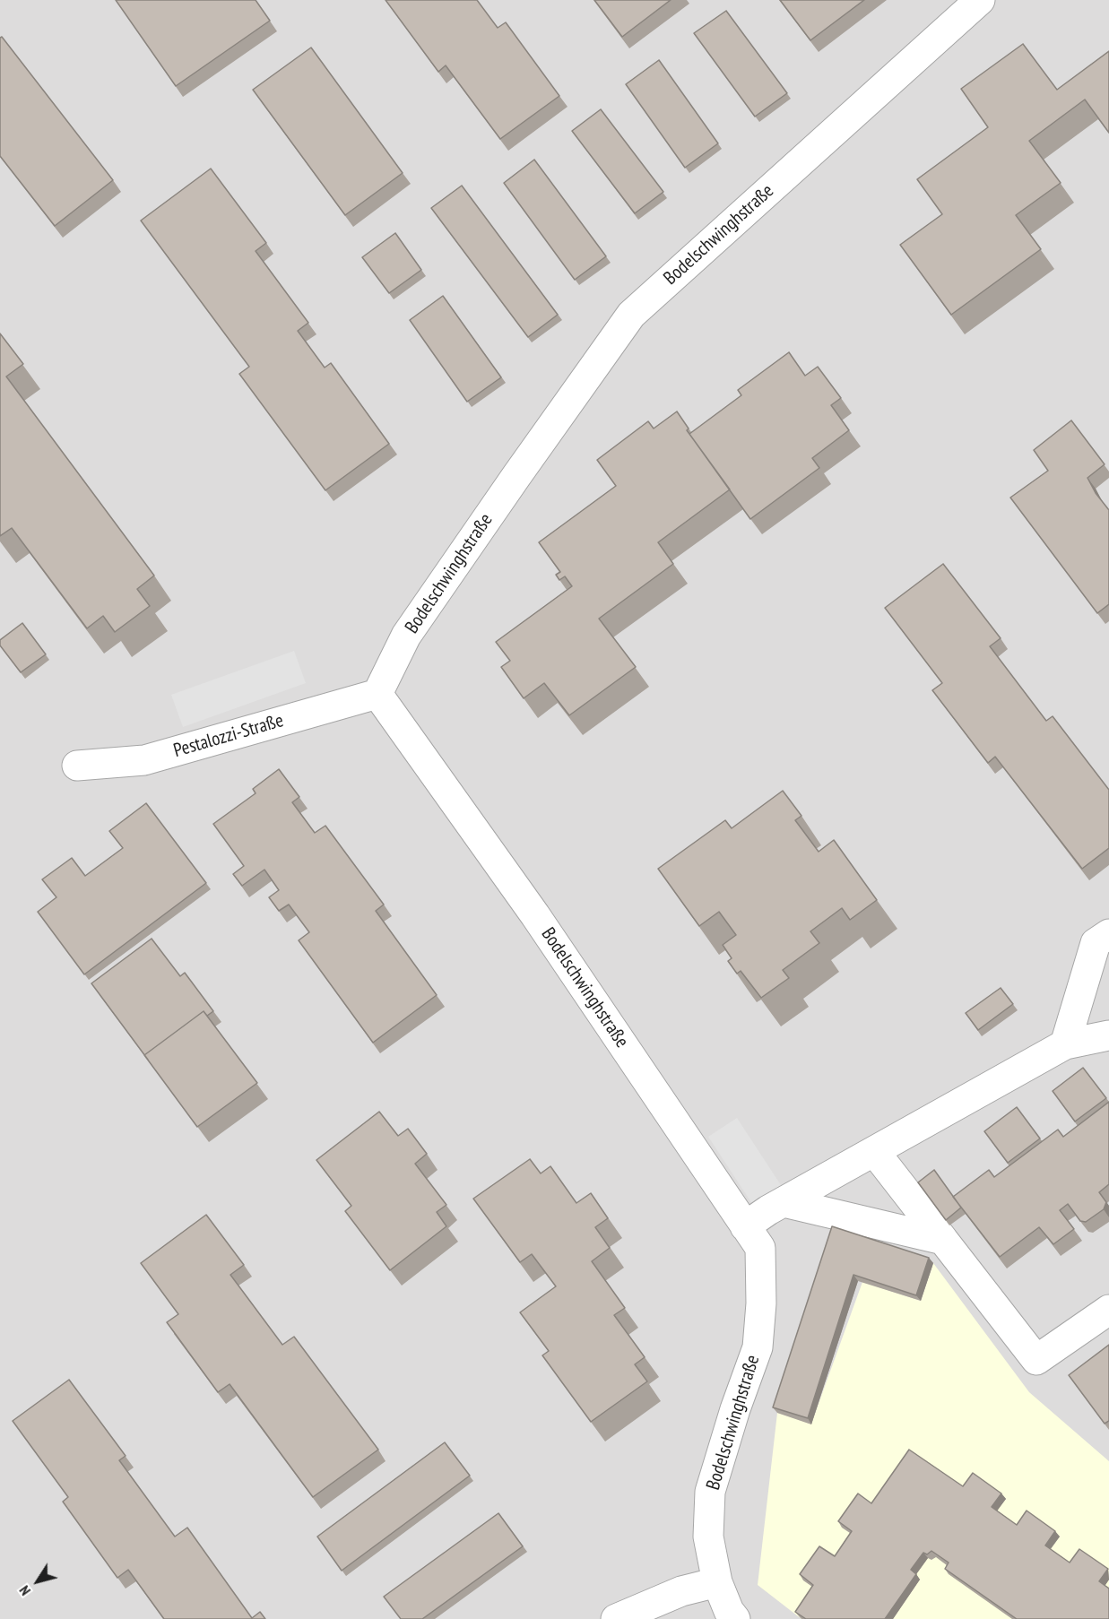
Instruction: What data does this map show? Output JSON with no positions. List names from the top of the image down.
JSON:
{
  "streets": {
    "street": ["Bodelschwinghstraße", "Pestalozzi-Straße"]
  },
  "crossings": [
    ["Bodelschwinghstraße", "Pestalozzi-Straße"]
  ],
  "north": "bottom left"
}
